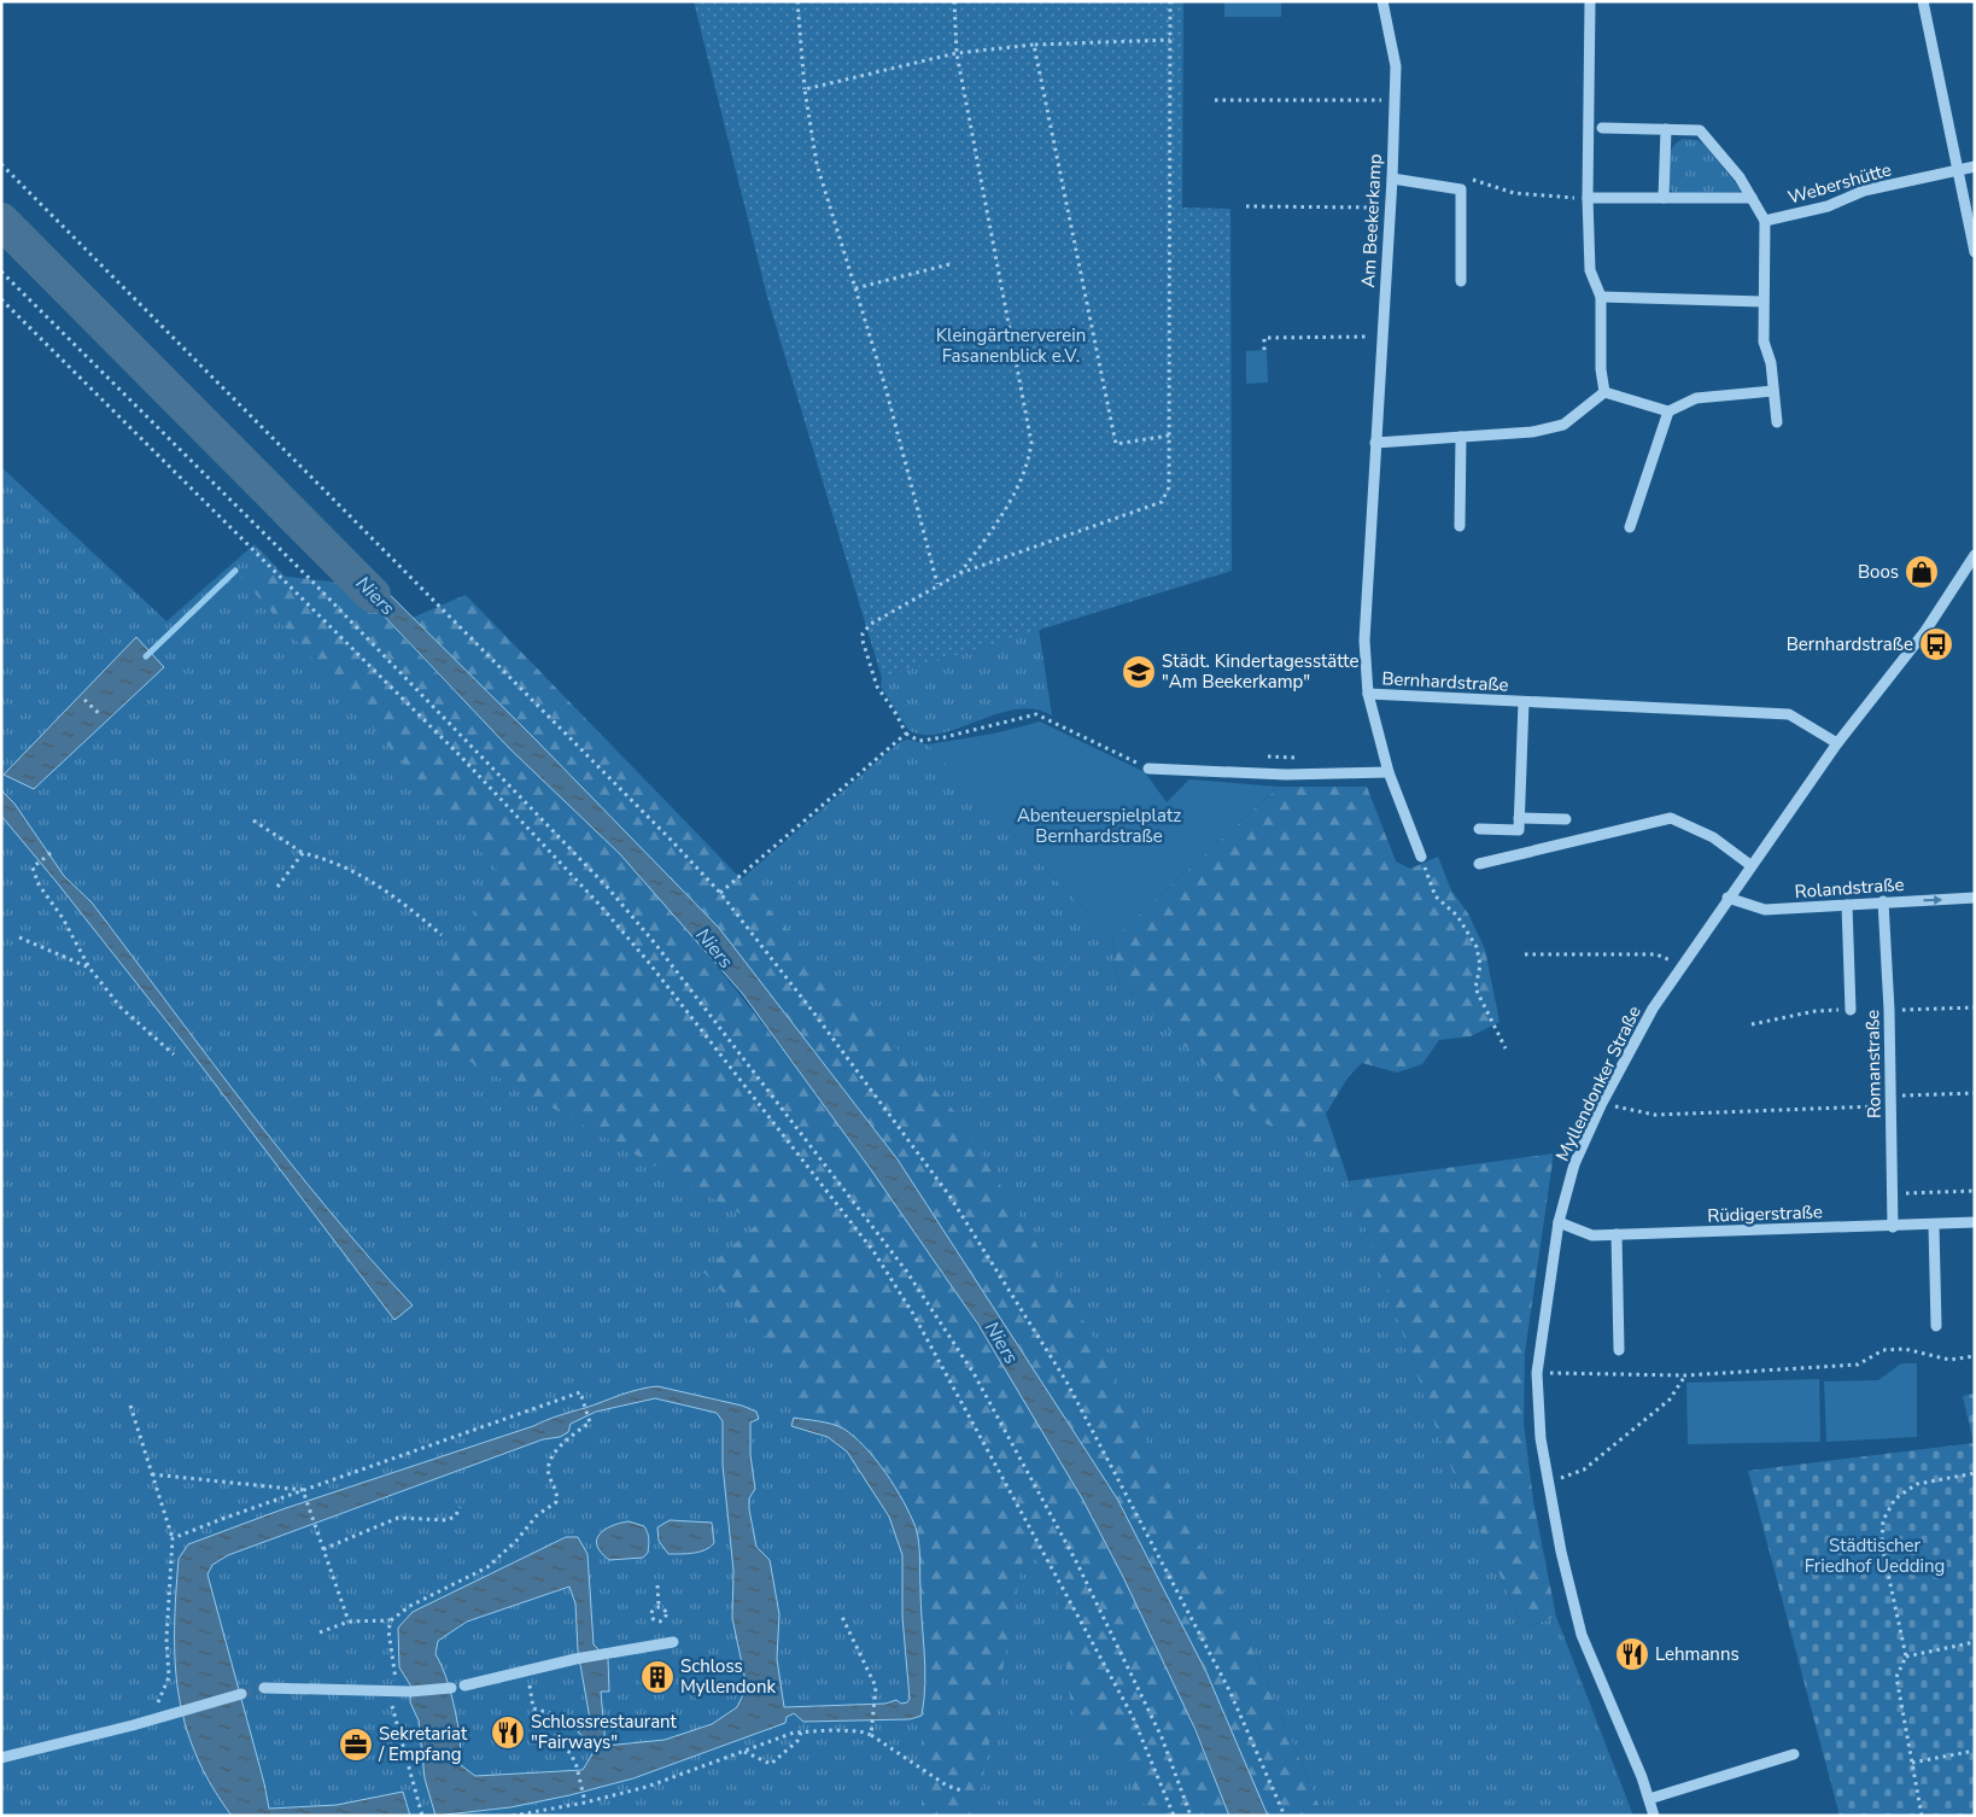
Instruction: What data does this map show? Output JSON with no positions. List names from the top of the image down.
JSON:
{
  "streets": {
    "street": [
      "Webershütte",
      "Am Beekerkamp",
      "Bernhardstraße",
      "Rolandstraße",
      "Romanstraße",
      "Myllendonker Straße",
      "Rüdigerstraße"
    ]
  },
  "crossings": [
    ["Am Beekerkamp", "Bernhardstraße"],
    ["Bernhardstraße", "Myllendonker Straße"],
    ["Rolandstraße", "Romanstraße"],
    ["Rolandstraße", "Myllendonker Straße"],
    ["Romanstraße", "Rüdigerstraße"],
    ["Myllendonker Straße", "Rüdigerstraße"]
  ],
  "one_way": ["Rolandstraße"],
  "water": ["Niers"],
  "parks": ["Kleingärtnerverein Fasanenblick e.V.", "Abenteuerspielplatz Bernhardstraße", "Städtischer Friedhof Uedding"],
  "places": {
    "shop": ["Boos"],
    "bus stop": ["Bernhardstraße"],
    "school or university": ["Städt. Kindertagesstätte \"Am Beekerkamp\""],
    "restaurant": ["Lehmanns", "Schlossrestaurant \"Fairways\""],
    "building": ["Schloss Myllendonk"],
    "office": ["Sekretariat / Empfang"]
  }
}
